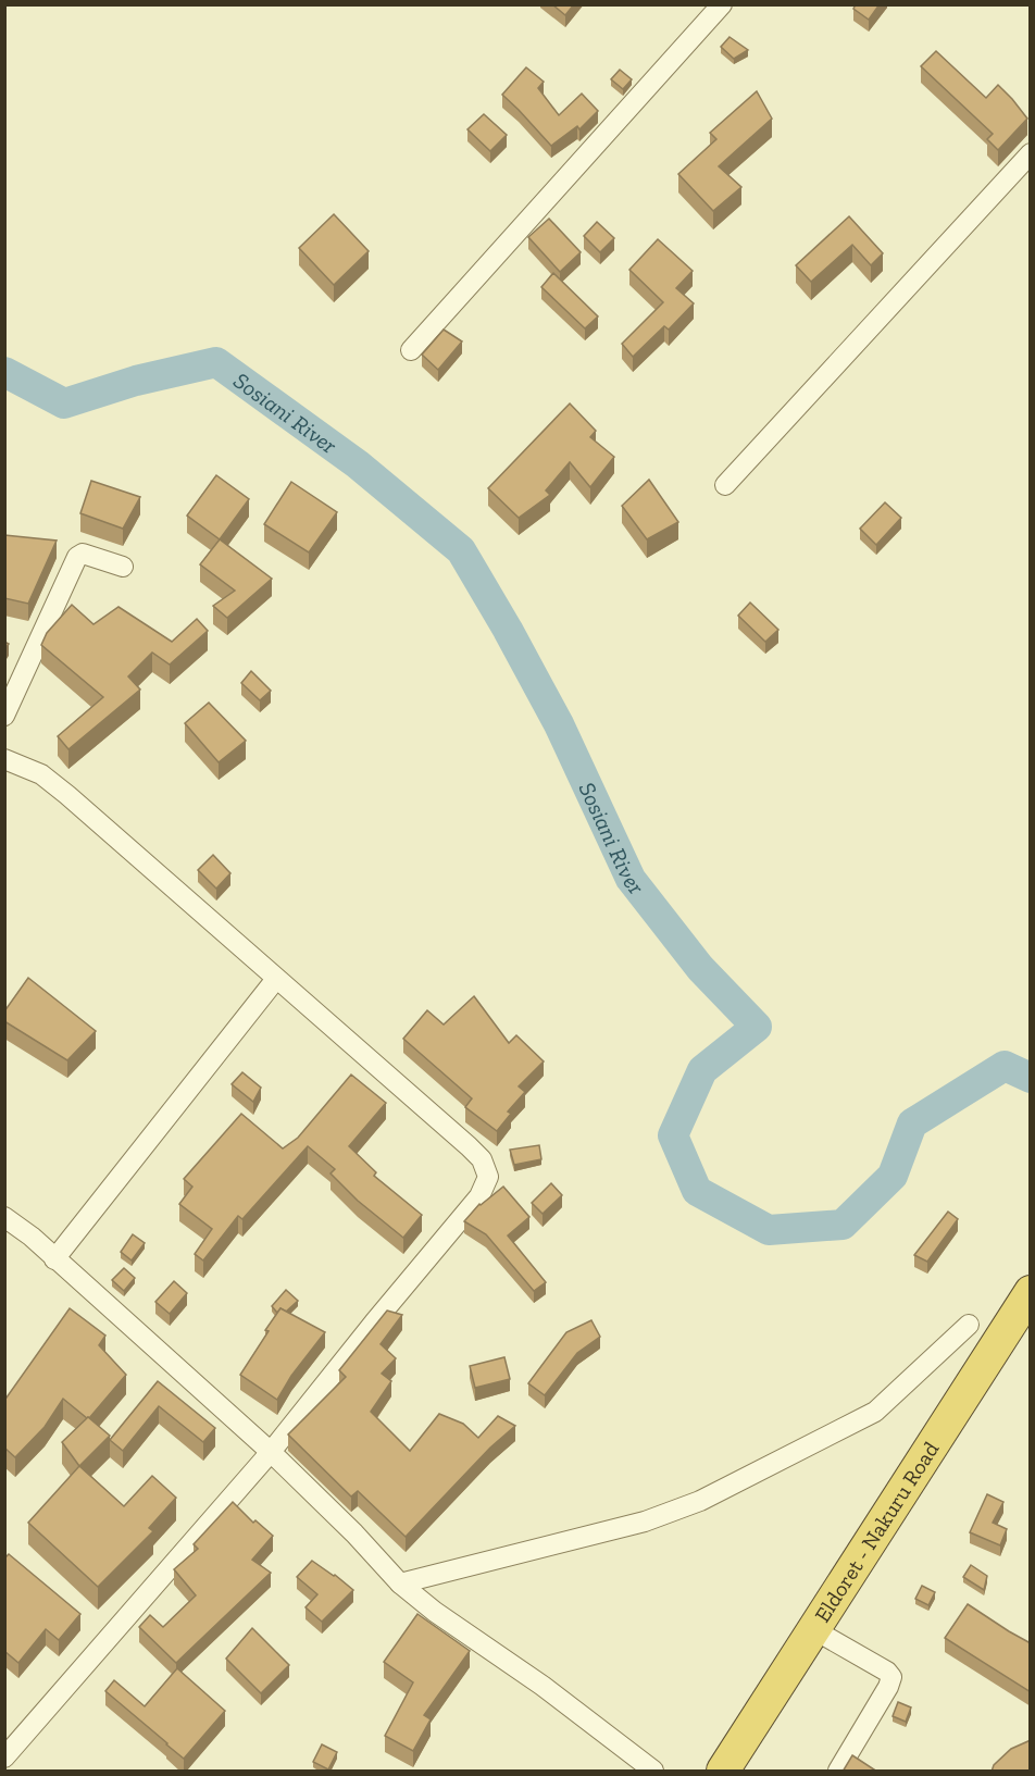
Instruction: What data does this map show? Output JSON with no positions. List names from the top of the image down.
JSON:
{
  "streets": {
    "highway": ["Eldoret - Nakuru Road"]
  },
  "water": ["Sosiani River"]
}
